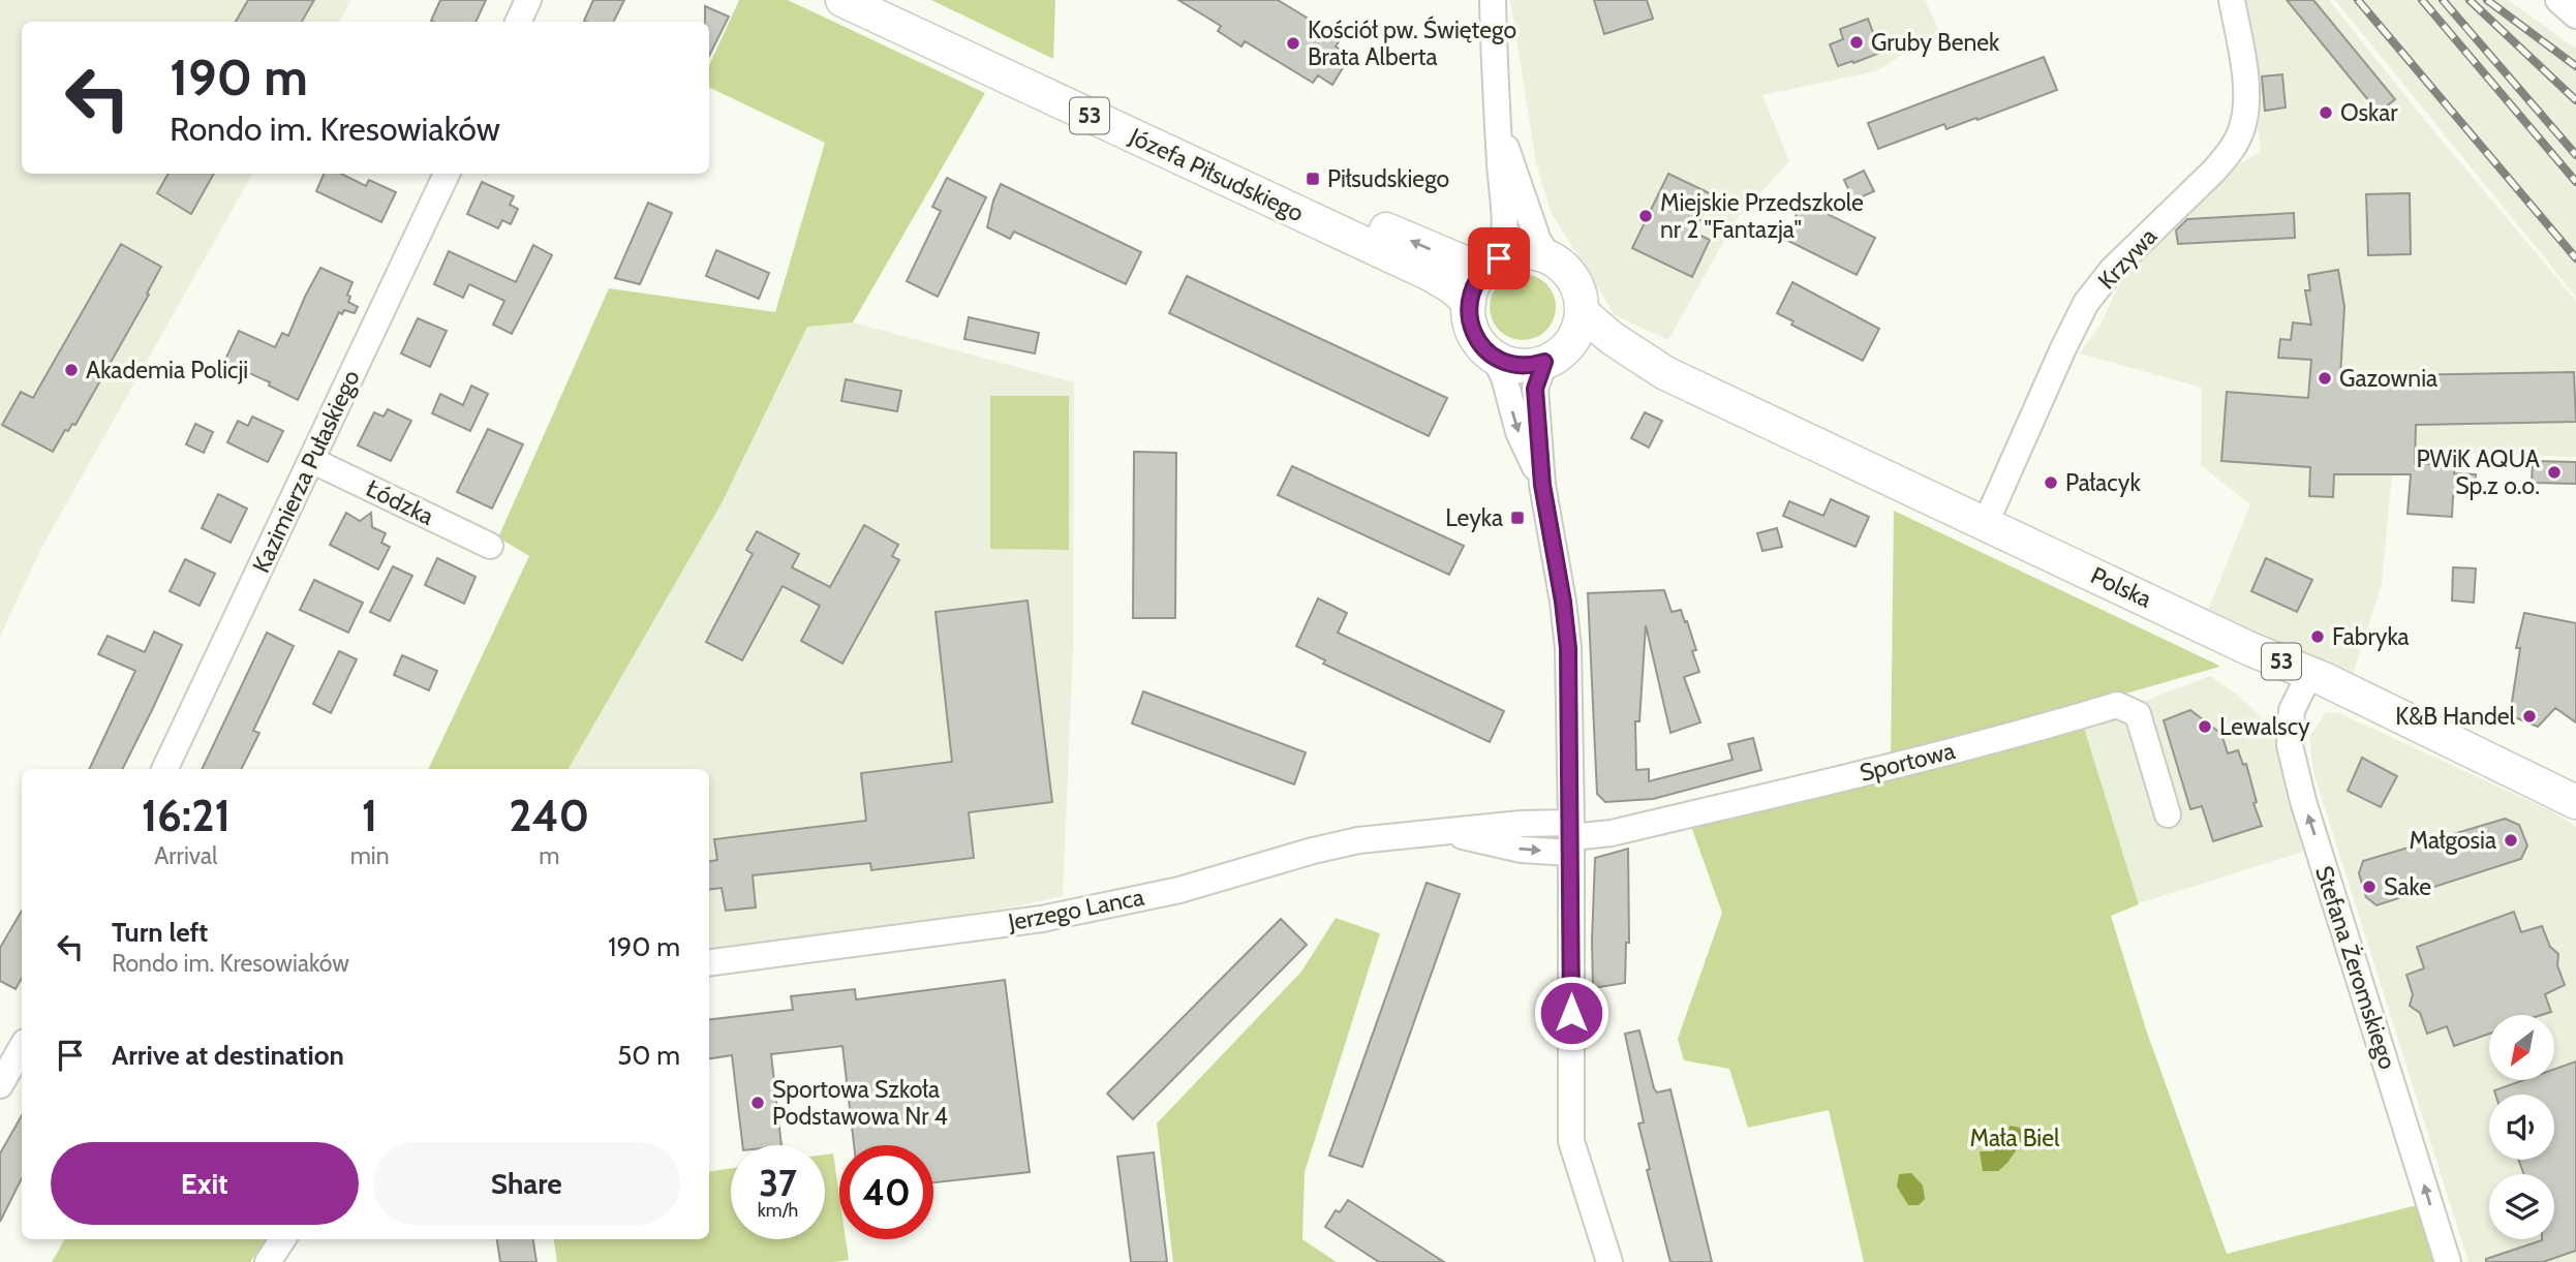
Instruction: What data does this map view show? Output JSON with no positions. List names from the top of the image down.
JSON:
{
  "streets": {
    "main road": ["53", "Józefa Piłsudskiego", "Polska"],
    "street": [
      "Krzywa",
      "Kazimierza Pułaskiego",
      "Łódzka",
      "Sportowa",
      "Jerzego Lanca",
      "Stefana Żeromskiego"
    ]
  },
  "crossings": [
    ["53", "Józefa Piłsudskiego"],
    ["53", "Polska"],
    ["Józefa Piłsudskiego", "Polska"],
    ["Krzywa", "Polska"],
    ["Kazimierza Pułaskiego", "Łódzka"],
    ["Polska", "Stefana Żeromskiego"],
    ["Sportowa", "Jerzego Lanca"]
  ],
  "one_way": ["Stefana Żeromskiego"],
  "parks": ["Mała Biel"],
  "places": {
    "other": [
      "Gruby Benek",
      "Kościół pw. Świętego Brata Alberta",
      "Oskar",
      "Miejskie Przedszkole nr 2 \"Fantazja\"",
      "Akademia Policji",
      "Gazownia",
      "PWiK AQUA Sp.z o.o.",
      "Pałacyk",
      "Fabryka",
      "K&B Handel",
      "Lewalscy",
      "Małgosia",
      "Sake",
      "Sportowa Szkoła Podstawowa Nr 4"
    ],
    "transit": ["Piłsudskiego", "Leyka"]
  },
  "north": "bottom left",
  "page": {
    "turn": ["190 m", "Rondo im. Kresowiaków"],
    "eta": [
      "16:21",
      "Arrival",
      "1",
      "min",
      "240",
      "m"
    ],
    "list": [
      {
        "name": "Turn left",
        "note": "Rondo im. Kresowiaków",
        "value": "190 m"
      },
      {
        "name": "Arrive at destination",
        "value": "50 m"
      }
    ],
    "buttons": ["Exit", "Share"],
    "speed": "37 km/h",
    "limit": "40"
  }
}
